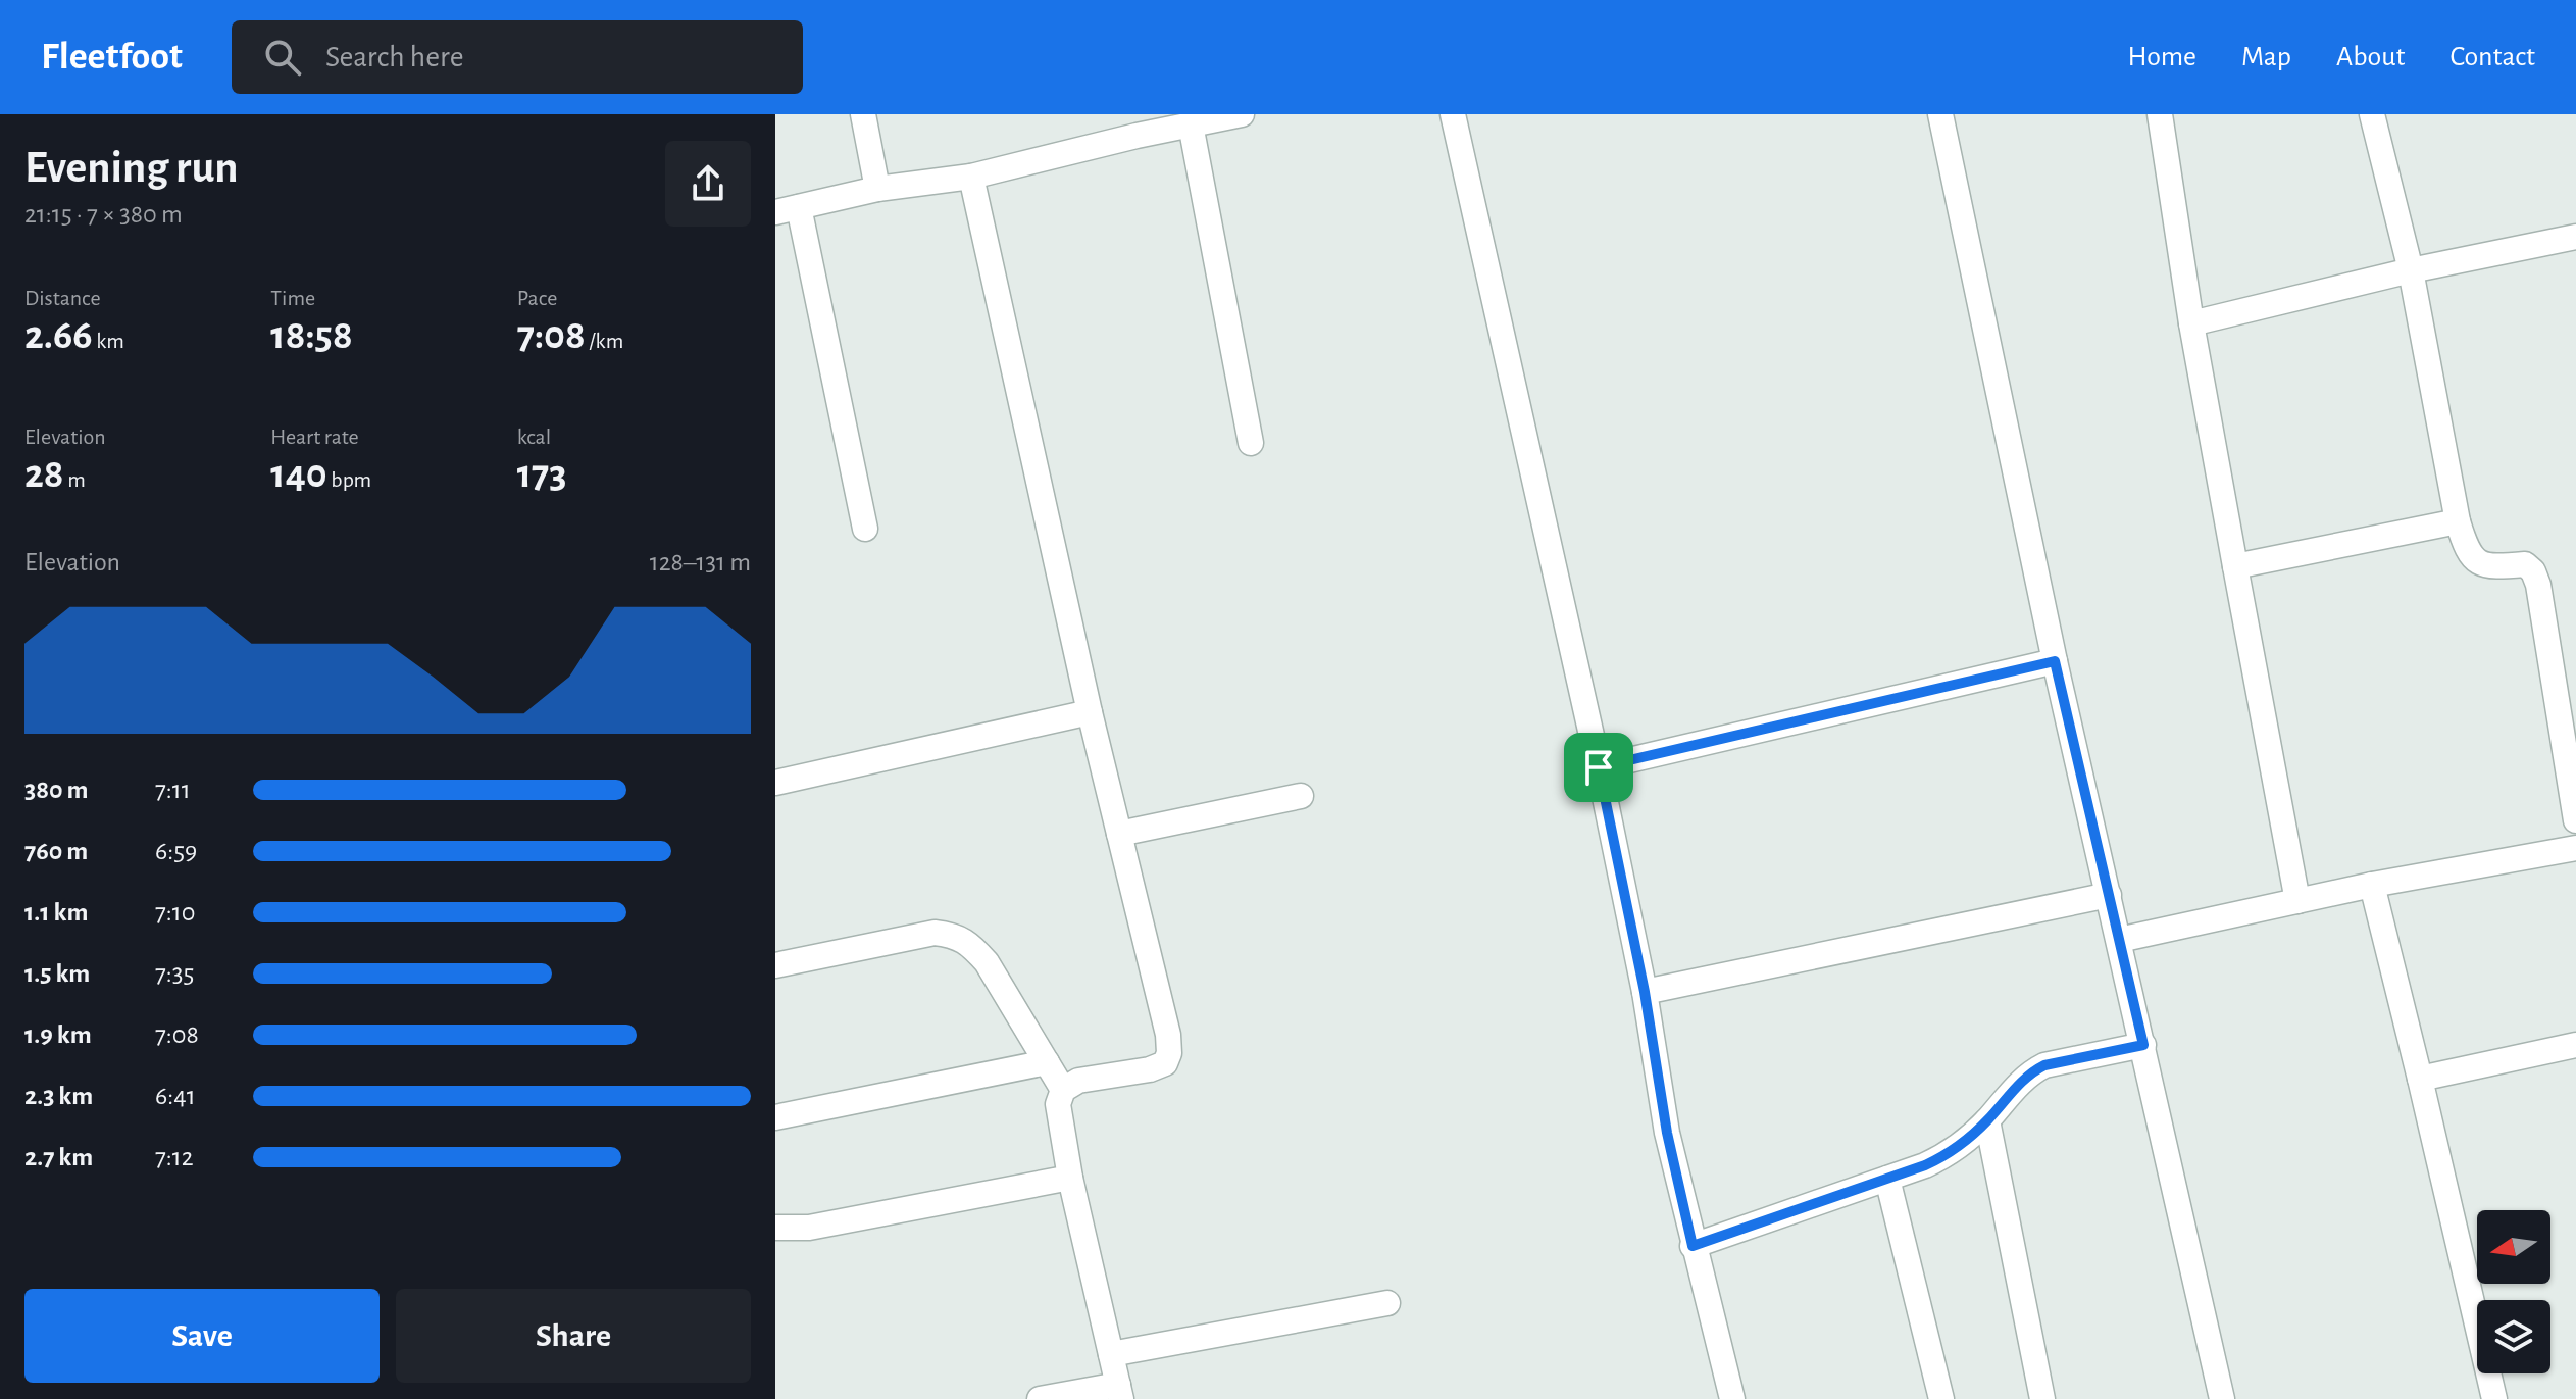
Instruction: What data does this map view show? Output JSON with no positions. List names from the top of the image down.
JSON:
{
  "north": "left",
  "page": {
    "header": "Fleetfoot",
    "search": "Search here",
    "nav": [
      "Home",
      "Map",
      "About",
      "Contact"
    ],
    "heading": ["Evening run", "21:15 · 7 × 380 m"],
    "stats": [
      ["Distance", "2.66 km"],
      ["Time", "18:58"],
      ["Pace", "7:08 /km"],
      ["Elevation", "28 m"],
      ["Heart rate", "140 bpm"],
      ["kcal", "173"]
    ],
    "chart": ["Elevation", "128–131 m"],
    "list": [
      {
        "name": "380 m",
        "note": "7:11"
      },
      {
        "name": "760 m",
        "note": "6:59"
      },
      {
        "name": "1.1 km",
        "note": "7:10"
      },
      {
        "name": "1.5 km",
        "note": "7:35"
      },
      {
        "name": "1.9 km",
        "note": "7:08"
      },
      {
        "name": "2.3 km",
        "note": "6:41"
      },
      {
        "name": "2.7 km",
        "note": "7:12"
      }
    ],
    "buttons": ["Save", "Share"]
  }
}
